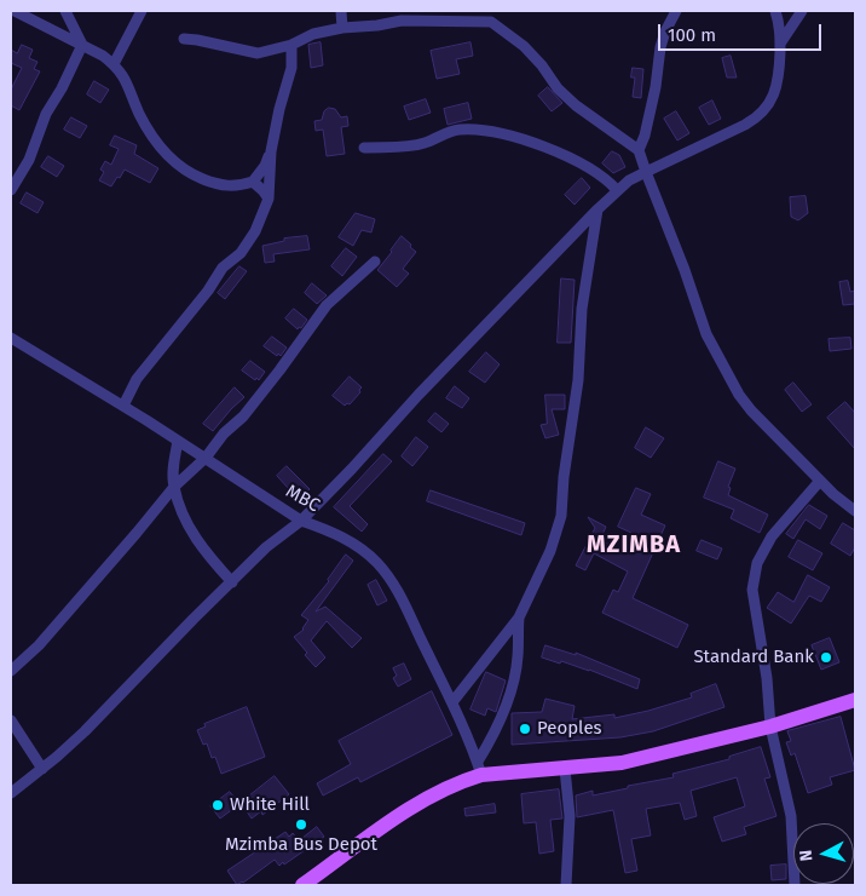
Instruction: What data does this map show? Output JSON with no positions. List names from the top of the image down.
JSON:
{
  "streets": {
    "street": ["MBC"]
  },
  "districts": ["MZIMBA"],
  "places": [
    "Standard Bank",
    "Peoples",
    "White Hill",
    "Mzimba Bus Depot"
  ],
  "scale_bar": "100 m",
  "north": "left"
}
